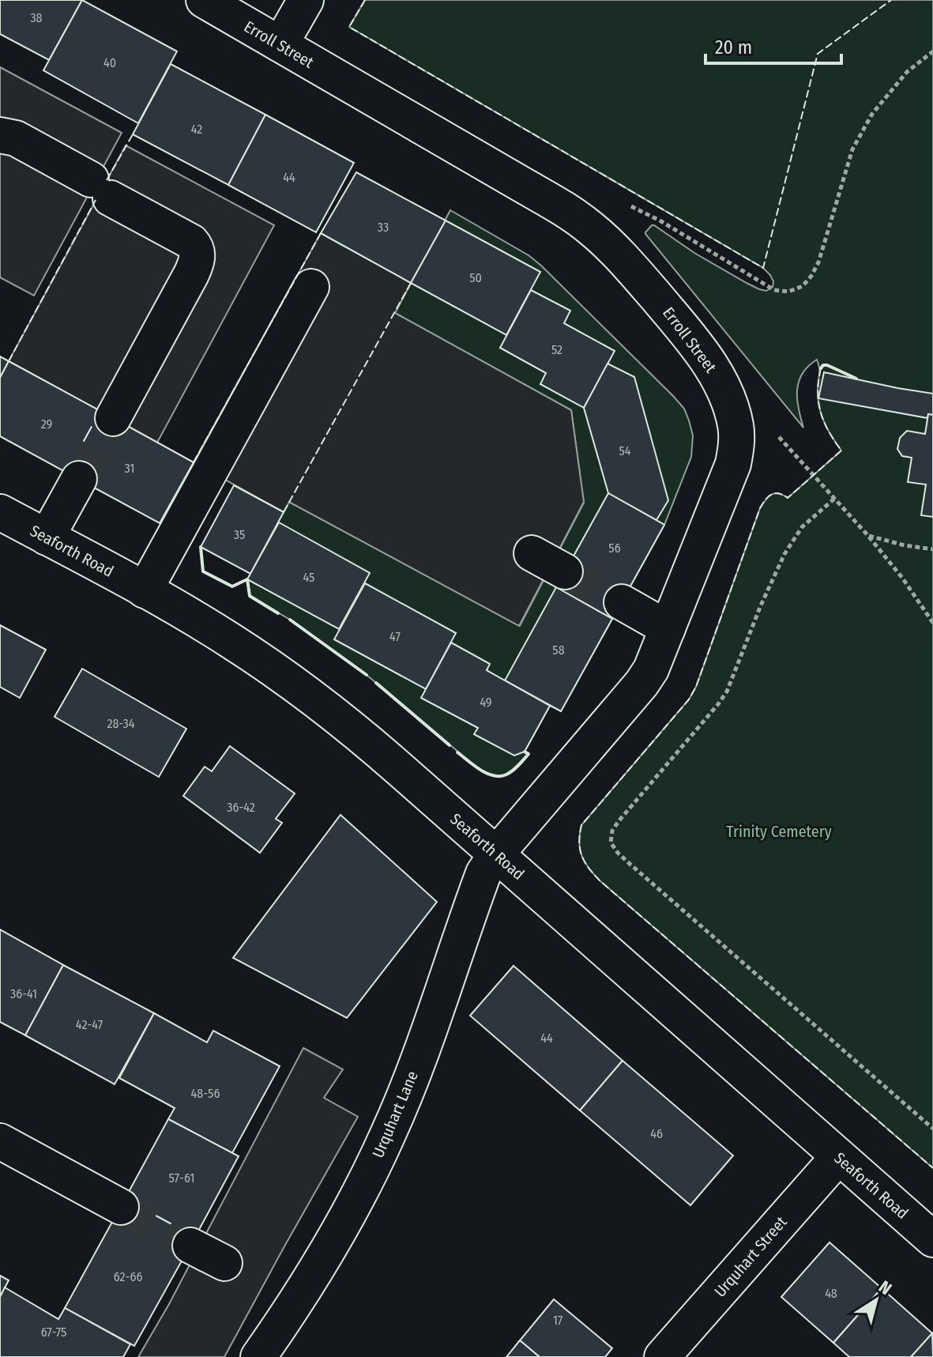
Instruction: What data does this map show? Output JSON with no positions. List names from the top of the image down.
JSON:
{
  "streets": {
    "street": [
      "Erroll Street",
      "Seaforth Road",
      "Urquhart Lane",
      "Urquhart Street"
    ]
  },
  "crossings": [
    ["Erroll Street", "Seaforth Road"],
    ["Erroll Street", "Urquhart Lane"],
    ["Seaforth Road", "Urquhart Lane"],
    ["Seaforth Road", "Urquhart Street"]
  ],
  "parks": ["Trinity Cemetery"],
  "house_numbers": [
    "38",
    "40",
    "42",
    "44",
    "33",
    "50",
    "52",
    "29",
    "54",
    "31",
    "35",
    "56",
    "45",
    "47",
    "58",
    "49",
    "28-34",
    "36-42",
    "36-41",
    "42-47",
    "44",
    "48-56",
    "46",
    "57-61",
    "62-66",
    "48",
    "17",
    "67-75"
  ],
  "scale_bar": "20 m",
  "north": "top right"
}
